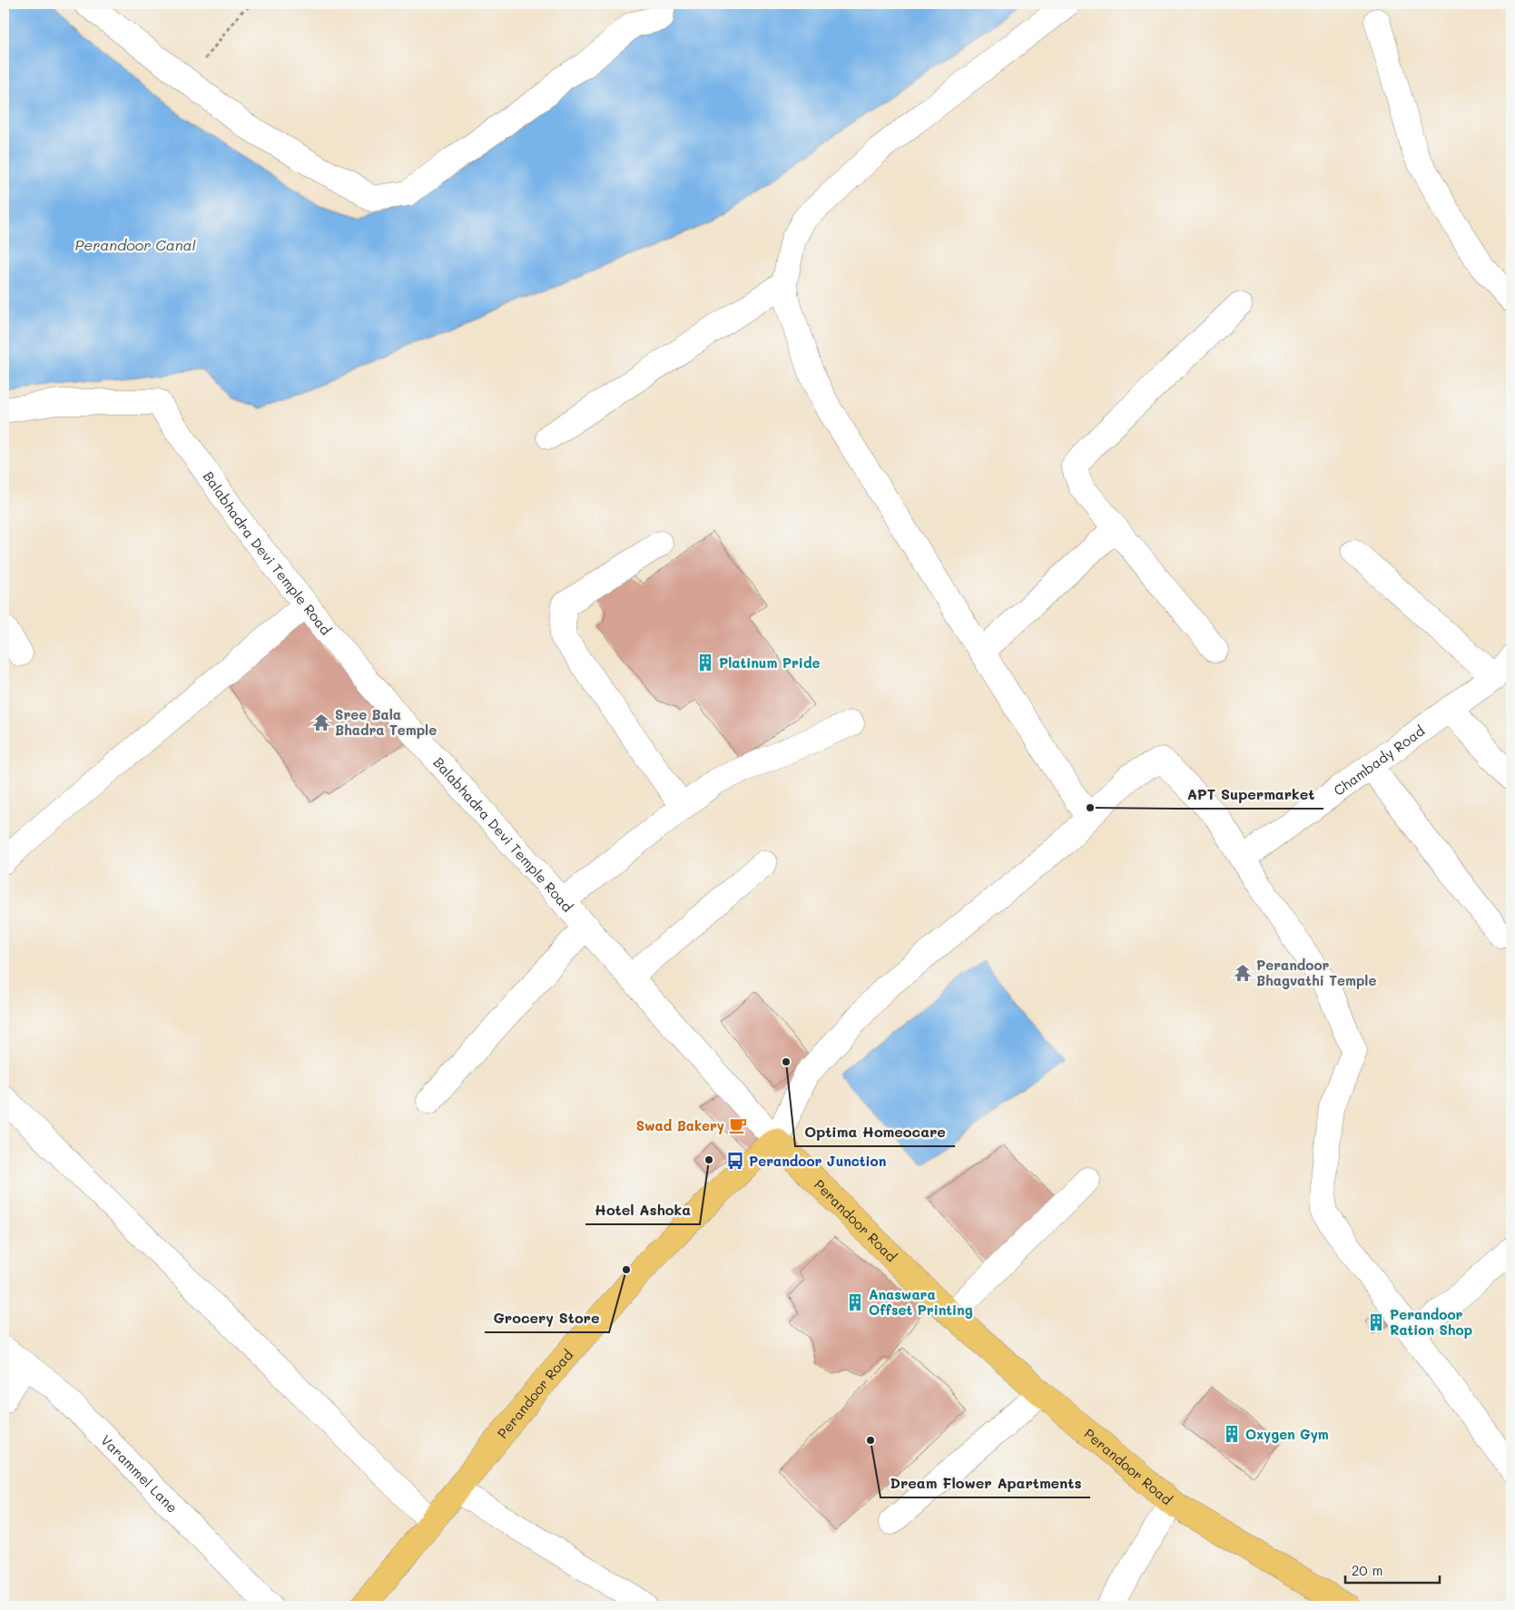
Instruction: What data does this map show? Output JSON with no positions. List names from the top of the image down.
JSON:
{
  "streets": {
    "main road": ["Perandoor Road"],
    "street": ["Balabhadra Devi Temple Road", "Chambady Road", "Varammel Lane"]
  },
  "crossings": [
    ["Balabhadra Devi Temple Road", "Perandoor Road"]
  ],
  "water": ["Perandoor Canal"],
  "places": {
    "building": [
      "Platinum Pride",
      "Anaswara Offset Printing",
      "Perandoor Ration Shop",
      "Oxygen Gym"
    ],
    "temple": ["Sree Bala Bhadra Temple", "Perandoor Bhagvathi Temple"],
    "other": [
      "APT Supermarket",
      "Optima Homeocare",
      "Hotel Ashoka",
      "Grocery Store",
      "Dream Flower Apartments"
    ],
    "cafe": ["Swad Bakery"],
    "bus stop": ["Perandoor Junction"]
  },
  "scale_bar": "20 m"
}
